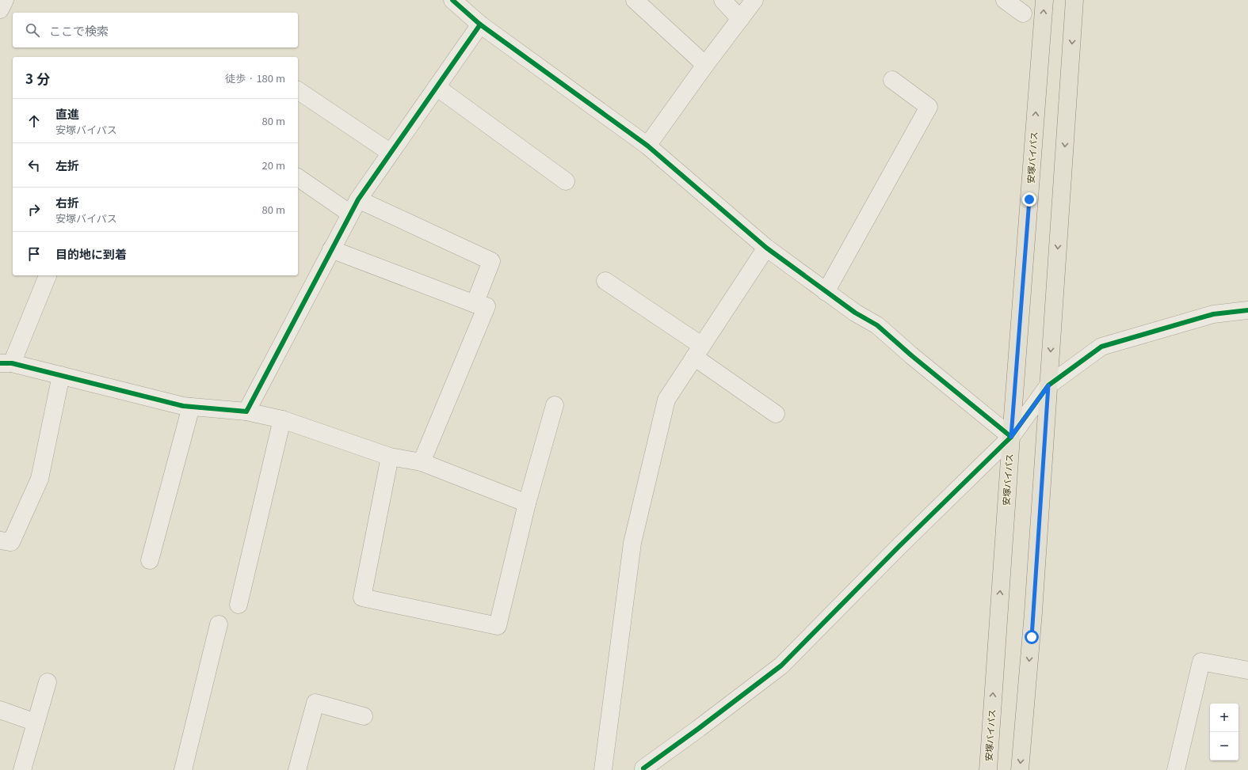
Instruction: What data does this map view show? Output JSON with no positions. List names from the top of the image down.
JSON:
{
  "streets": {
    "main road": ["安塚バイパス"]
  },
  "page": {
    "search": "ここで検索",
    "heading": ["3 分", "徒歩 · 180 m"],
    "list": [
      ["直進", "安塚バイパス", "80 m"],
      ["左折", "20 m"],
      ["右折", "安塚バイパス", "80 m"],
      "目的地に到着"
    ],
    "map_buttons": ["+", "−"]
  }
}
